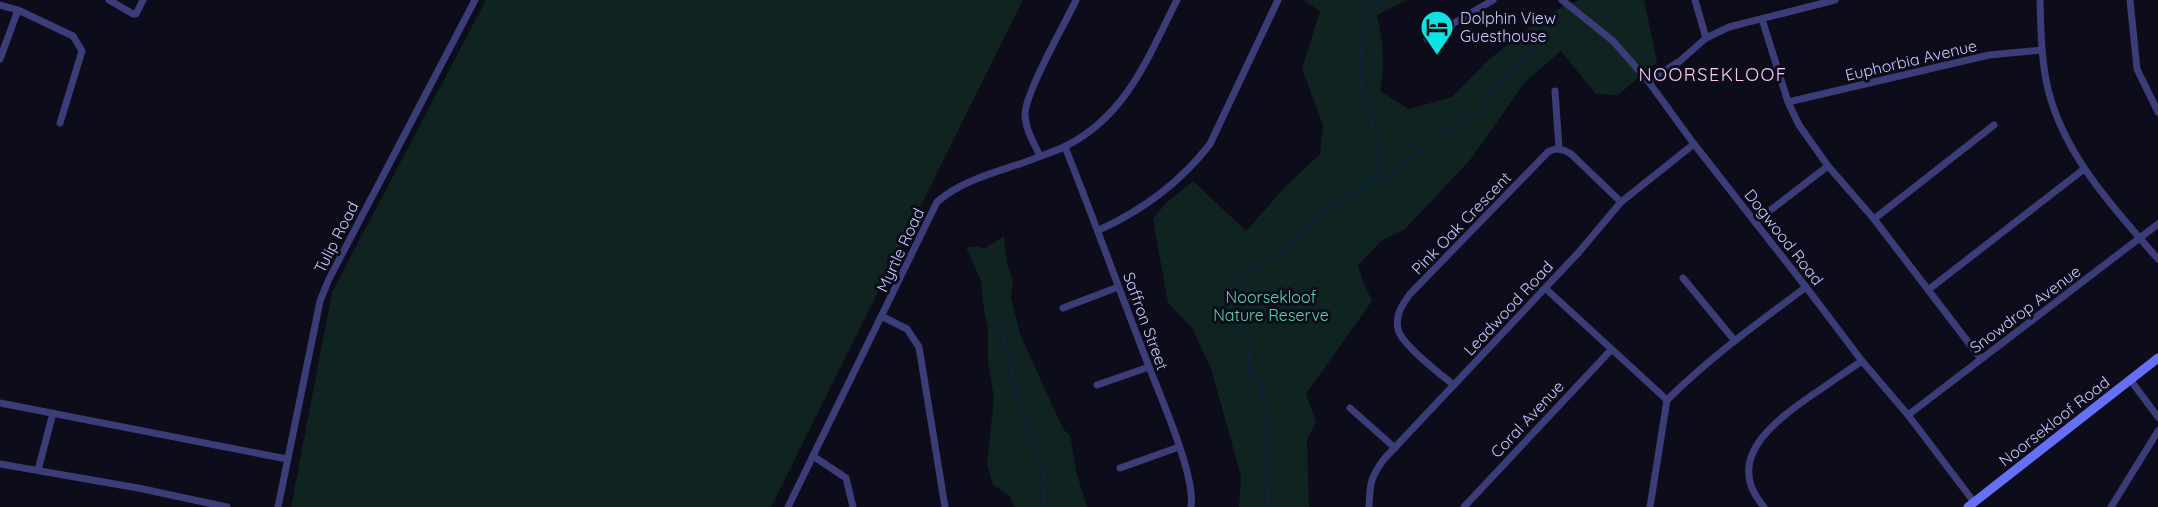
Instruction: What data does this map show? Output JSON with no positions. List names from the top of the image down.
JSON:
{
  "streets": {
    "street": [
      "Euphorbia Avenue",
      "Pink Oak Crescent",
      "Tulip Road",
      "Dogwood Road",
      "Myrtle Road",
      "Leadwood Road",
      "Snowdrop Avenue",
      "Saffron Street",
      "Coral Avenue",
      "Noorsekloof Road"
    ]
  },
  "crossings": [
    ["Pink Oak Crescent", "Leadwood Road"],
    ["Dogwood Road", "Leadwood Road"],
    ["Dogwood Road", "Snowdrop Avenue"],
    ["Dogwood Road", "Noorsekloof Road"],
    ["Myrtle Road", "Saffron Street"]
  ],
  "districts": ["NOORSEKLOOF"],
  "parks": ["Noorsekloof Nature Reserve"],
  "places": {
    "hotel": ["Dolphin View Guesthouse"]
  }
}
